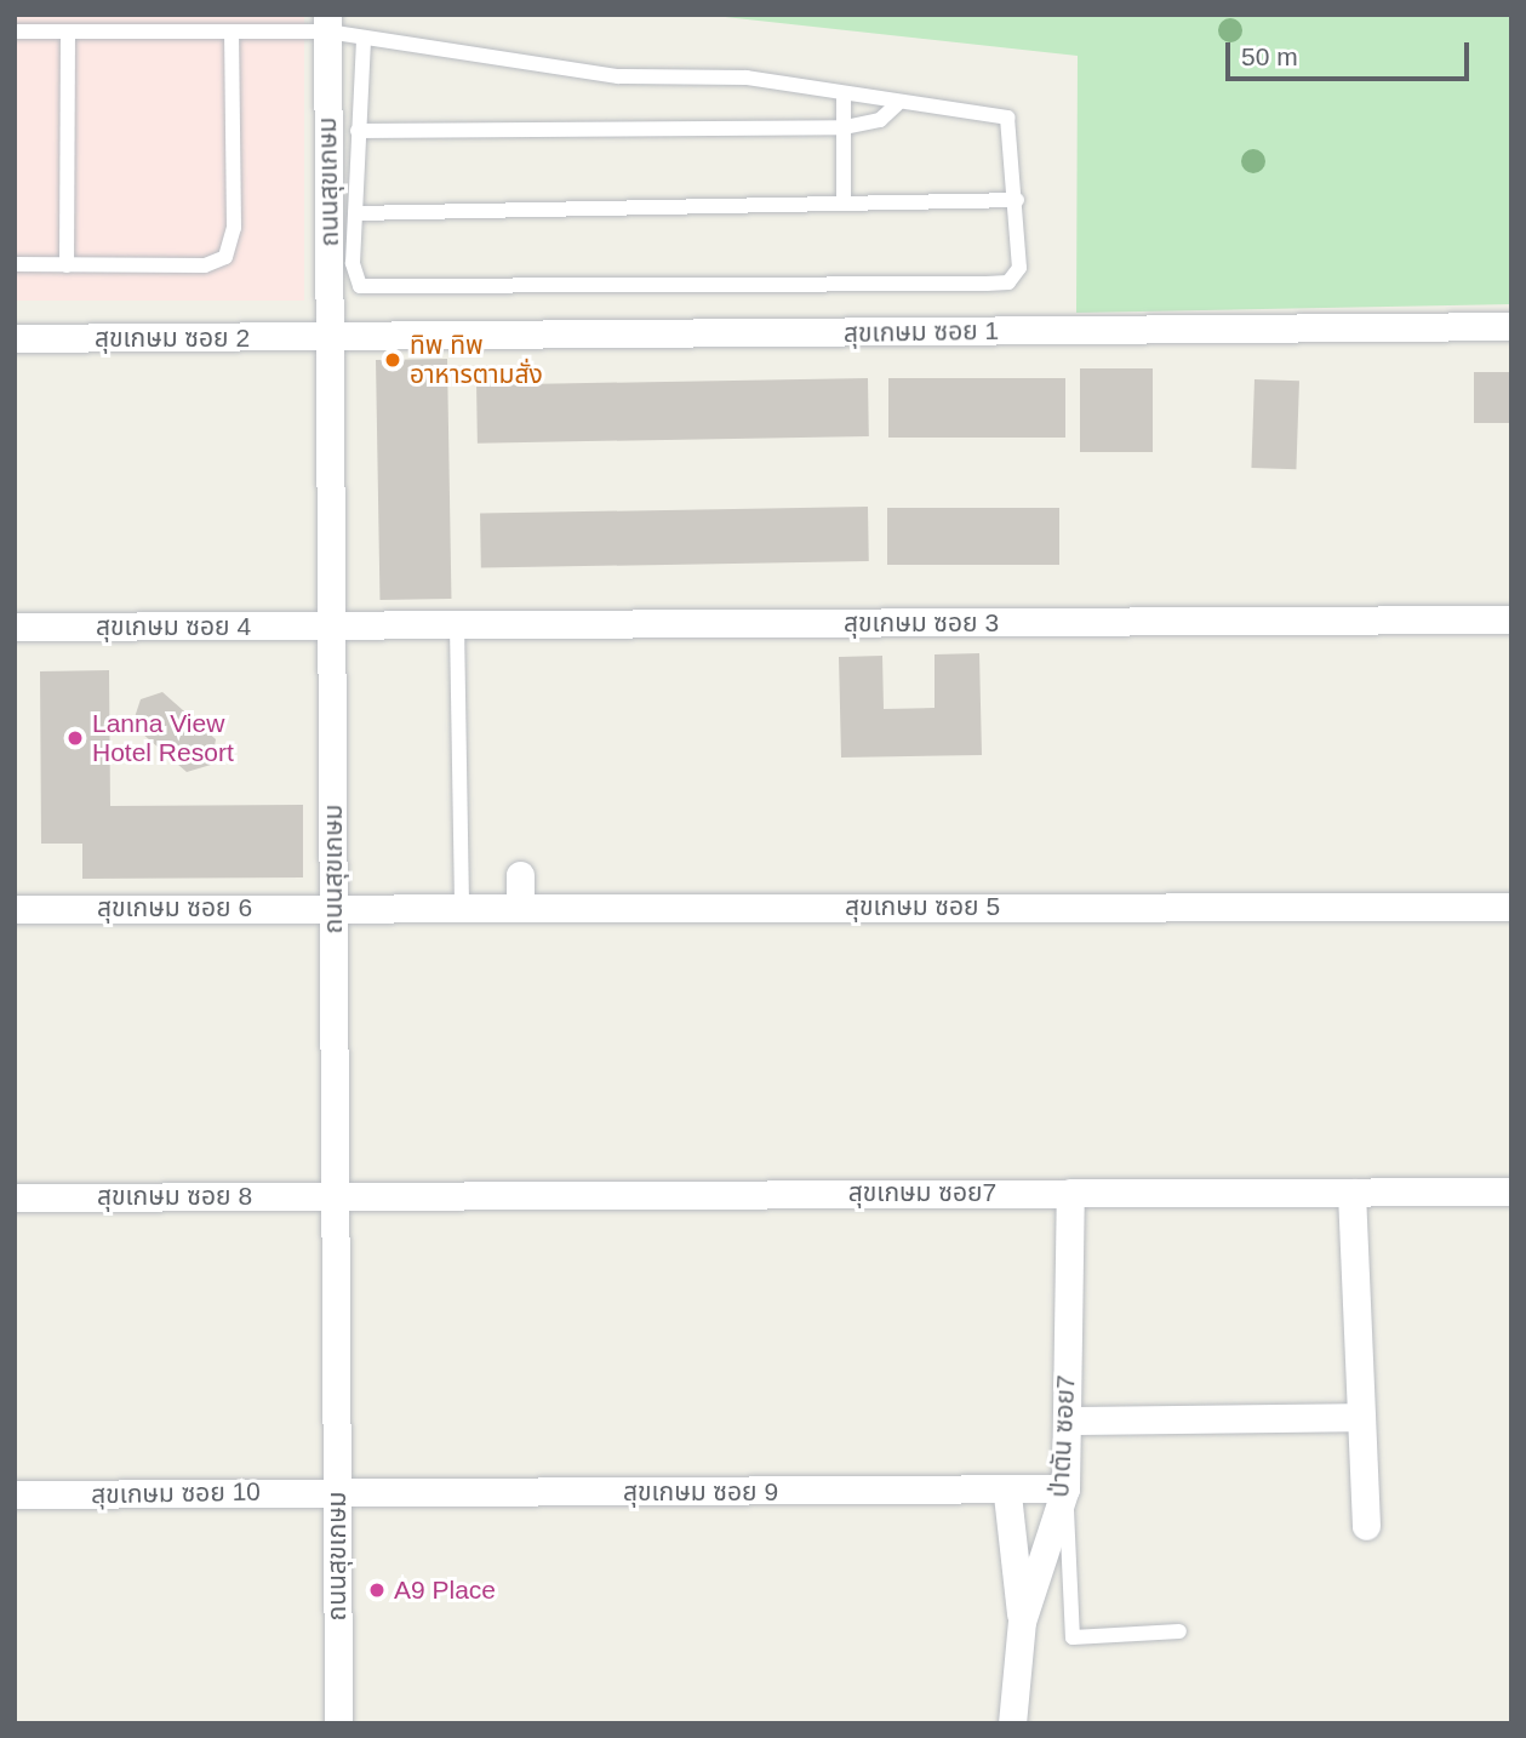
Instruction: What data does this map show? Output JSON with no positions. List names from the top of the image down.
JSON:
{
  "streets": {
    "street": [
      "ถนนสุขเกษม",
      "สุขเกษม ซอย 1",
      "สุขเกษม ซอย 2",
      "สุขเกษม ซอย 3",
      "สุขเกษม ซอย 4",
      "สุขเกษม ซอย 5",
      "สุขเกษม ซอย 6",
      "สุขเกษม ซอย7",
      "สุขเกษม ซอย 8",
      "ป่าตัน ซอย7",
      "สุขเกษม ซอย 9",
      "สุขเกษม ซอย 10"
    ]
  },
  "crossings": [
    ["ถนนสุขเกษม", "สุขเกษม ซอย 1"],
    ["ถนนสุขเกษม", "สุขเกษม ซอย 2"],
    ["ถนนสุขเกษม", "สุขเกษม ซอย 3"],
    ["ถนนสุขเกษม", "สุขเกษม ซอย 4"],
    ["ถนนสุขเกษม", "สุขเกษม ซอย 5"],
    ["ถนนสุขเกษม", "สุขเกษม ซอย 6"],
    ["ถนนสุขเกษม", "สุขเกษม ซอย7"],
    ["ถนนสุขเกษม", "สุขเกษม ซอย 8"],
    ["ถนนสุขเกษม", "สุขเกษม ซอย 9"],
    ["ถนนสุขเกษม", "สุขเกษม ซอย 10"],
    ["สุขเกษม ซอย 1", "สุขเกษม ซอย 2"],
    ["สุขเกษม ซอย 3", "สุขเกษม ซอย 4"],
    ["สุขเกษม ซอย 5", "สุขเกษม ซอย 6"],
    ["สุขเกษม ซอย7", "สุขเกษม ซอย 8"],
    ["สุขเกษม ซอย7", "ป่าตัน ซอย7"],
    ["ป่าตัน ซอย7", "สุขเกษม ซอย 9"],
    ["สุขเกษม ซอย 9", "สุขเกษม ซอย 10"]
  ],
  "places": ["ทิพ ทิพ อาหารตามสั่ง", "Lanna View Hotel Resort", "A9 Place"],
  "scale_bar": "50 m"
}
